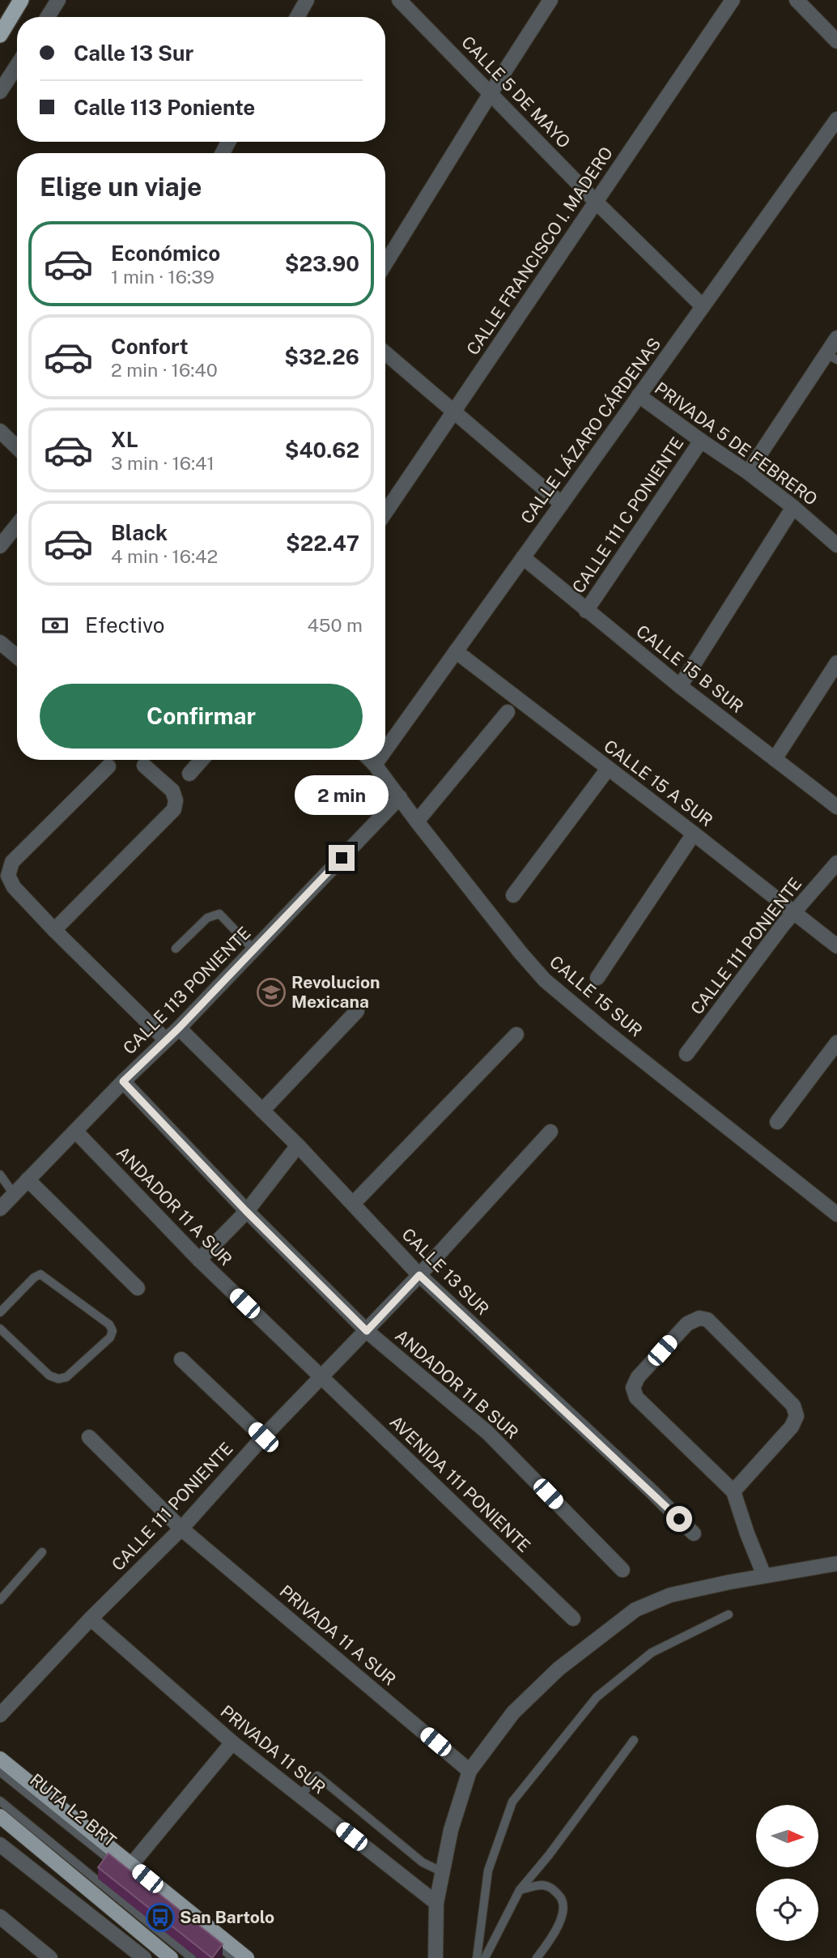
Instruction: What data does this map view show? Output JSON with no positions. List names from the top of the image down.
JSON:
{
  "streets": {
    "street": [
      "CALLE 5 DE MAYO",
      "CALLE FRANCISCO I. MADERO",
      "CALLE LÁZARO CÁRDENAS",
      "PRIVADA 5 DE FEBRERO",
      "CALLE 111 C PONIENTE",
      "CALLE 15 B SUR",
      "CALLE 15 A SUR",
      "CALLE 111 PONIENTE",
      "CALLE 113 PONIENTE",
      "CALLE 15 SUR",
      "ANDADOR 11 A SUR",
      "CALLE 13 SUR",
      "ANDADOR 11 B SUR",
      "AVENIDA 111 PONIENTE",
      "PRIVADA 11 A SUR",
      "PRIVADA 11 SUR"
    ],
    "lane": ["RUTA L2 BRT"]
  },
  "crossings": [
    ["CALLE 5 DE MAYO", "CALLE FRANCISCO I. MADERO"],
    ["CALLE 5 DE MAYO", "CALLE LÁZARO CÁRDENAS"],
    ["CALLE LÁZARO CÁRDENAS", "PRIVADA 5 DE FEBRERO"],
    ["CALLE LÁZARO CÁRDENAS", "CALLE 15 B SUR"],
    ["CALLE LÁZARO CÁRDENAS", "CALLE 15 A SUR"],
    ["CALLE LÁZARO CÁRDENAS", "CALLE 15 SUR"],
    ["PRIVADA 5 DE FEBRERO", "CALLE 111 C PONIENTE"],
    ["CALLE 111 C PONIENTE", "CALLE 15 B SUR"],
    ["CALLE 15 A SUR", "CALLE 111 PONIENTE"],
    ["CALLE 111 PONIENTE", "ANDADOR 11 A SUR"],
    ["CALLE 111 PONIENTE", "CALLE 13 SUR"],
    ["CALLE 111 PONIENTE", "ANDADOR 11 B SUR"],
    ["CALLE 111 PONIENTE", "AVENIDA 111 PONIENTE"],
    ["CALLE 111 PONIENTE", "PRIVADA 11 A SUR"],
    ["CALLE 111 PONIENTE", "PRIVADA 11 SUR"],
    ["CALLE 113 PONIENTE", "CALLE 15 SUR"],
    ["CALLE 113 PONIENTE", "ANDADOR 11 A SUR"],
    ["CALLE 113 PONIENTE", "CALLE 13 SUR"],
    ["CALLE 113 PONIENTE", "ANDADOR 11 B SUR"],
    ["ANDADOR 11 A SUR", "AVENIDA 111 PONIENTE"]
  ],
  "places": {
    "school or university": ["Revolucion Mexicana"],
    "bus stop": ["San Bartolo"]
  },
  "north": "right",
  "page": {
    "banner": ["Calle 13 Sur", "Calle 113 Poniente"],
    "heading": "Elige un viaje",
    "list": [
      {
        "name": "Económico",
        "note": "1 min · 16:39",
        "value": "$23.90"
      },
      {
        "name": "Confort",
        "note": "2 min · 16:40",
        "value": "$32.26"
      },
      {
        "name": "XL",
        "note": "3 min · 16:41",
        "value": "$40.62"
      },
      {
        "name": "Black",
        "note": "4 min · 16:42",
        "value": "$22.47"
      }
    ],
    "pay": ["Efectivo", "450 m"],
    "buttons": "Confirmar",
    "bubble": "2 min"
  }
}
